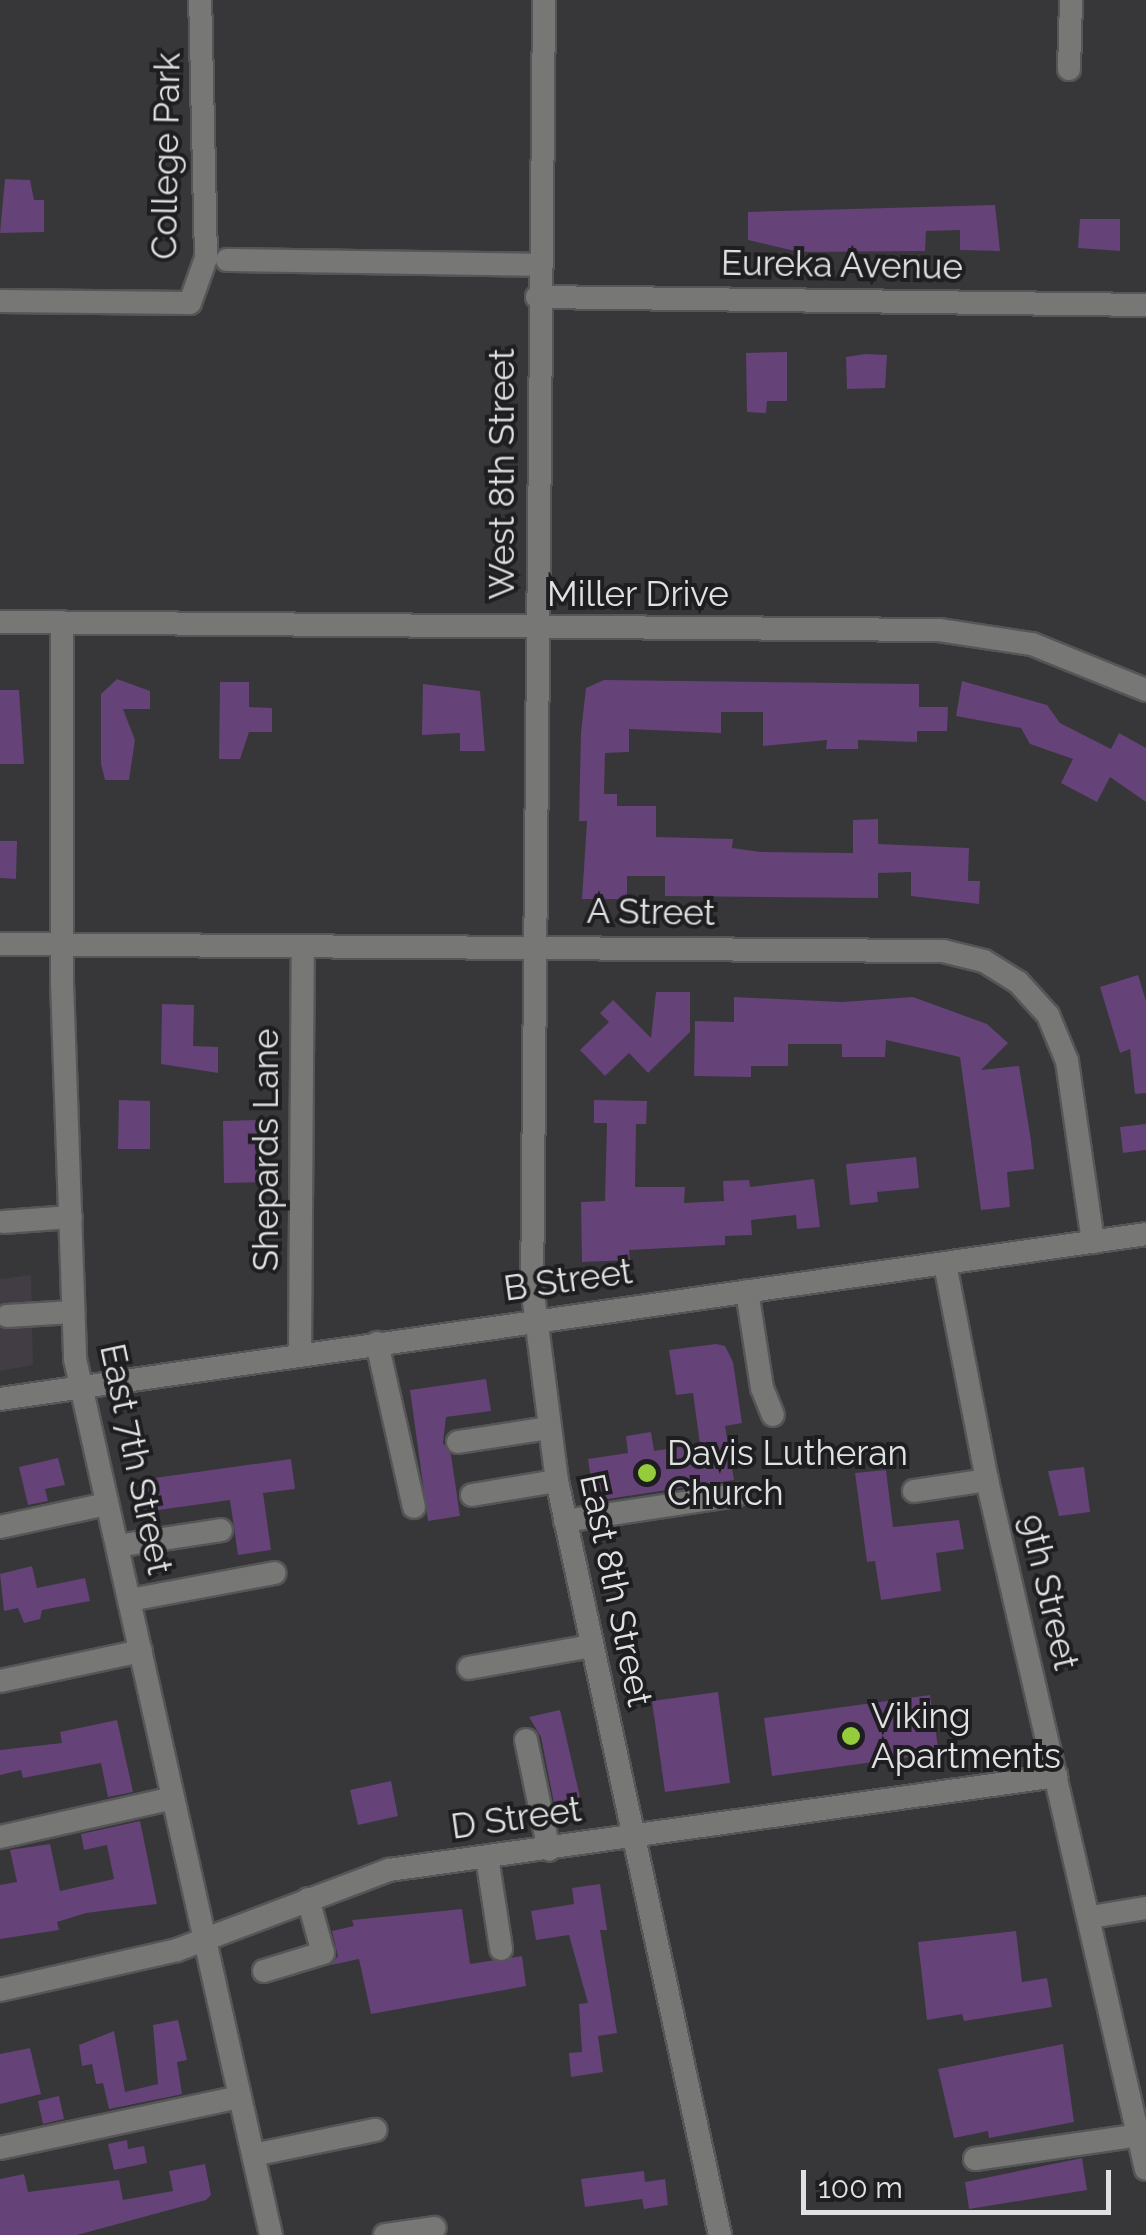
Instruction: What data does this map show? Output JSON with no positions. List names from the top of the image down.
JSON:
{
  "streets": {
    "street": [
      "College Park",
      "Eureka Avenue",
      "West 8th Street",
      "Miller Drive",
      "A Street",
      "Shepards Lane",
      "B Street",
      "East 7th Street",
      "East 8th Street",
      "9th Street",
      "D Street"
    ]
  },
  "crossings": [
    ["Eureka Avenue", "West 8th Street"],
    ["West 8th Street", "Miller Drive"],
    ["West 8th Street", "A Street"],
    ["West 8th Street", "East 8th Street"],
    ["Miller Drive", "East 7th Street"],
    ["A Street", "Shepards Lane"],
    ["A Street", "B Street"],
    ["A Street", "East 7th Street"],
    ["A Street", "East 8th Street"],
    ["Shepards Lane", "B Street"],
    ["B Street", "East 7th Street"],
    ["B Street", "East 8th Street"],
    ["B Street", "9th Street"],
    ["East 7th Street", "D Street"],
    ["East 8th Street", "D Street"],
    ["9th Street", "D Street"]
  ],
  "places": ["Davis Lutheran Church", "Viking Apartments"],
  "scale_bar": "100 m"
}
